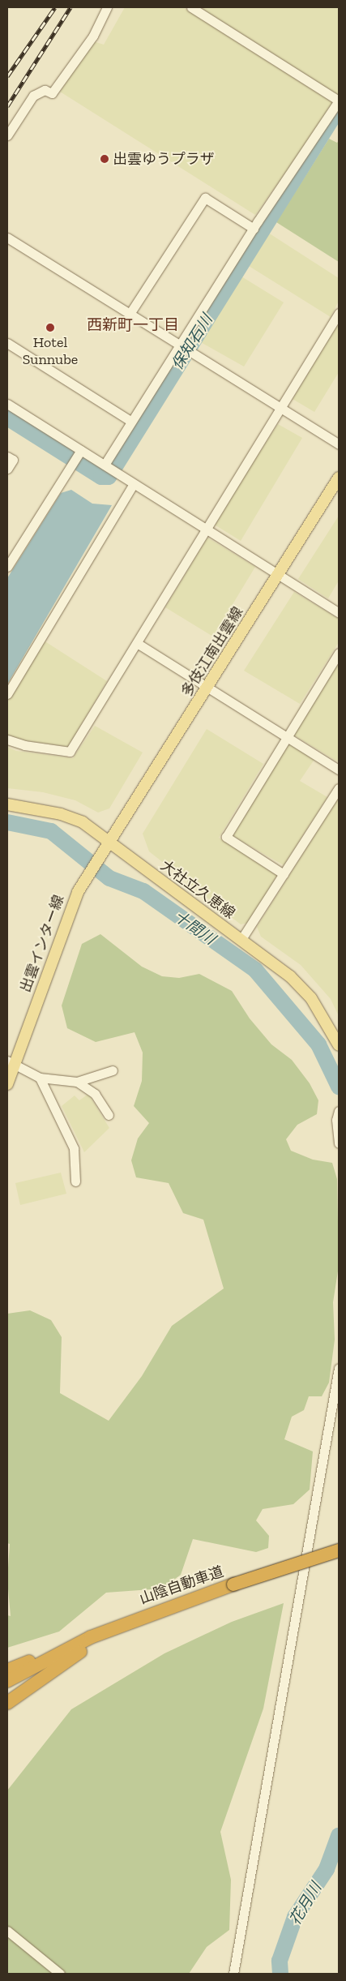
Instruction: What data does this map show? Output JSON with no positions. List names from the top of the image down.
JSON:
{
  "streets": {
    "highway": ["山陰自動車道"],
    "main road": ["多伎江南出雲線", "大社立久恵線", "出雲インター線"]
  },
  "crossings": [
    ["多伎江南出雲線", "大社立久恵線"],
    ["多伎江南出雲線", "出雲インター線"],
    ["大社立久恵線", "出雲インター線"]
  ],
  "districts": ["西新町一丁目"],
  "water": ["保知石川", "十間川", "花月川"],
  "places": ["出雲ゆうプラザ", "Hotel Sunnube"]
}
